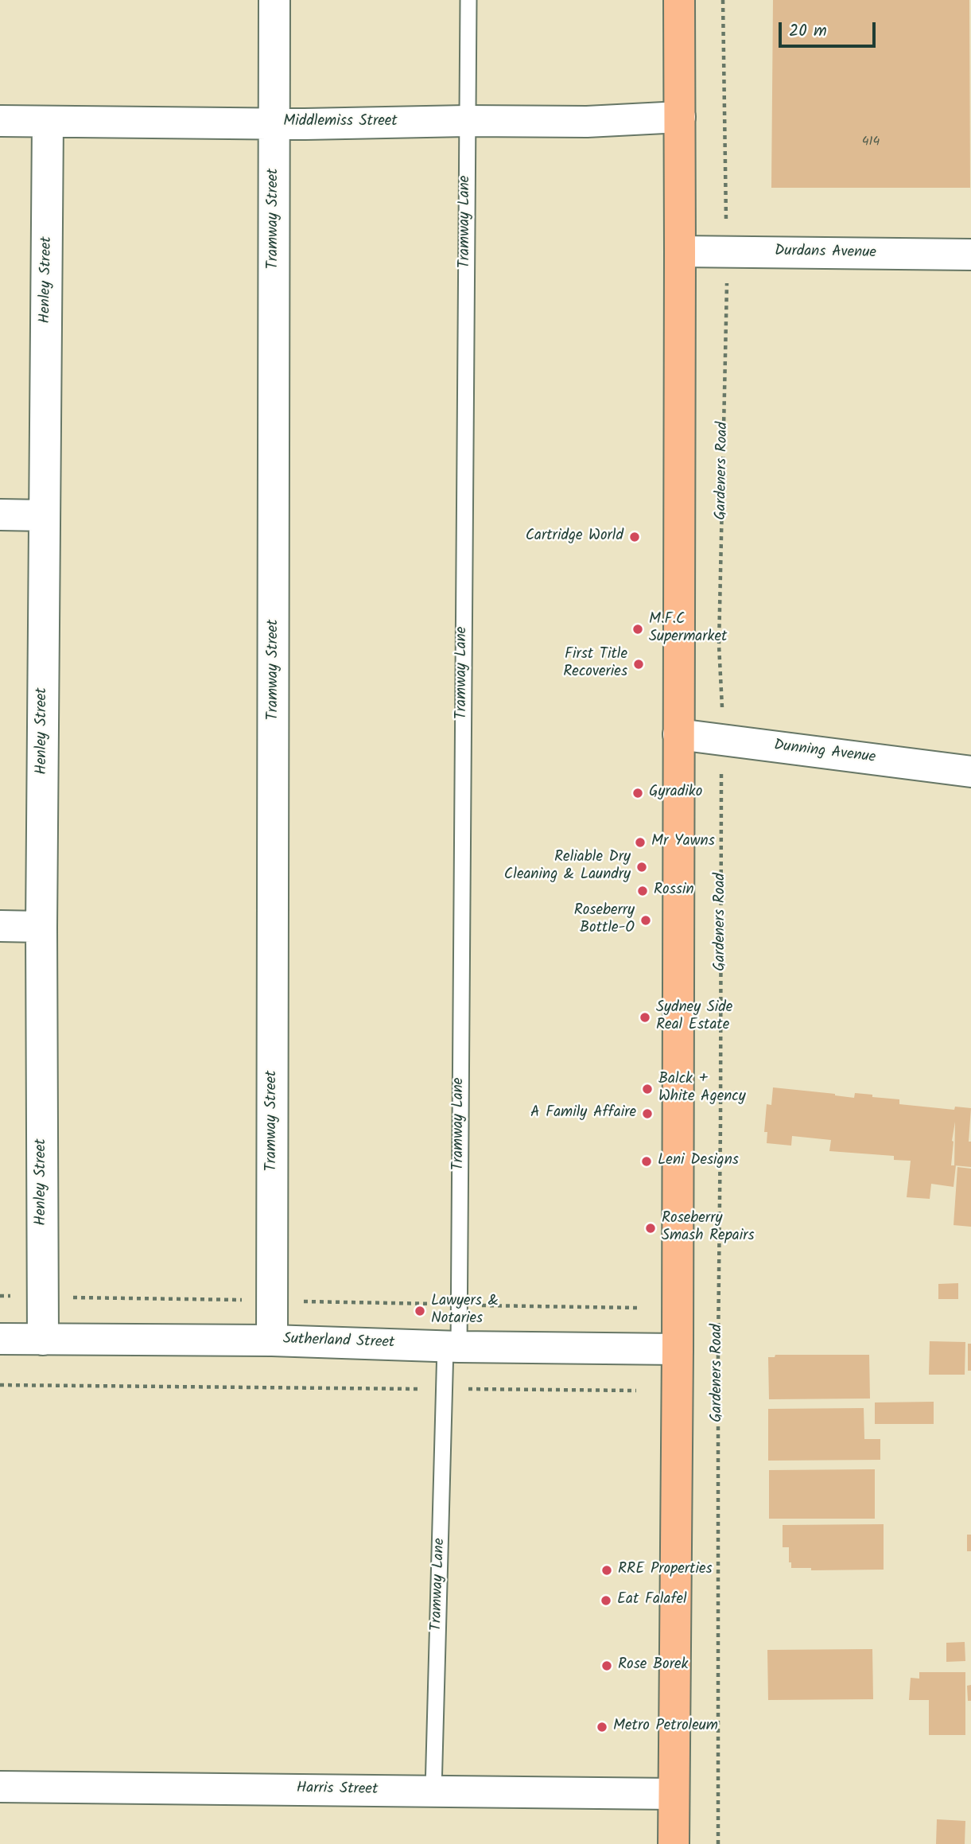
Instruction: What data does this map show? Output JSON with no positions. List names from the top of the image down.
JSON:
{
  "streets": {
    "street": [
      "Middlemiss Street",
      "Tramway Street",
      "Durdans Avenue",
      "Henley Street",
      "Dunning Avenue",
      "Sutherland Street",
      "Harris Street"
    ],
    "lane": ["Tramway Lane"],
    "path": ["Gardeners Road"]
  },
  "crossings": [
    ["Middlemiss Street", "Tramway Street"],
    ["Middlemiss Street", "Tramway Lane"],
    ["Middlemiss Street", "Henley Street"],
    ["Tramway Street", "Sutherland Street"],
    ["Tramway Lane", "Sutherland Street"],
    ["Tramway Lane", "Harris Street"],
    ["Durdans Avenue", "Gardeners Road"],
    ["Henley Street", "Sutherland Street"],
    ["Gardeners Road", "Dunning Avenue"]
  ],
  "places": [
    "Cartridge World",
    "M.F.C Supermarket",
    "First Title Recoveries",
    "Gyradiko",
    "Mr Yawns",
    "Reliable Dry Cleaning & Laundry",
    "Rossin",
    "Roseberry Bottle-O",
    "Sydney Side Real Estate",
    "Balck + White Agency",
    "A Family Affaire",
    "Leni Designs",
    "Roseberry Smash Repairs",
    "Lawyers & Notaries",
    "RRE Properties",
    "Eat Falafel",
    "Rose Borek",
    "Metro Petroleum"
  ],
  "house_numbers": ["414"],
  "scale_bar": "20 m"
}
